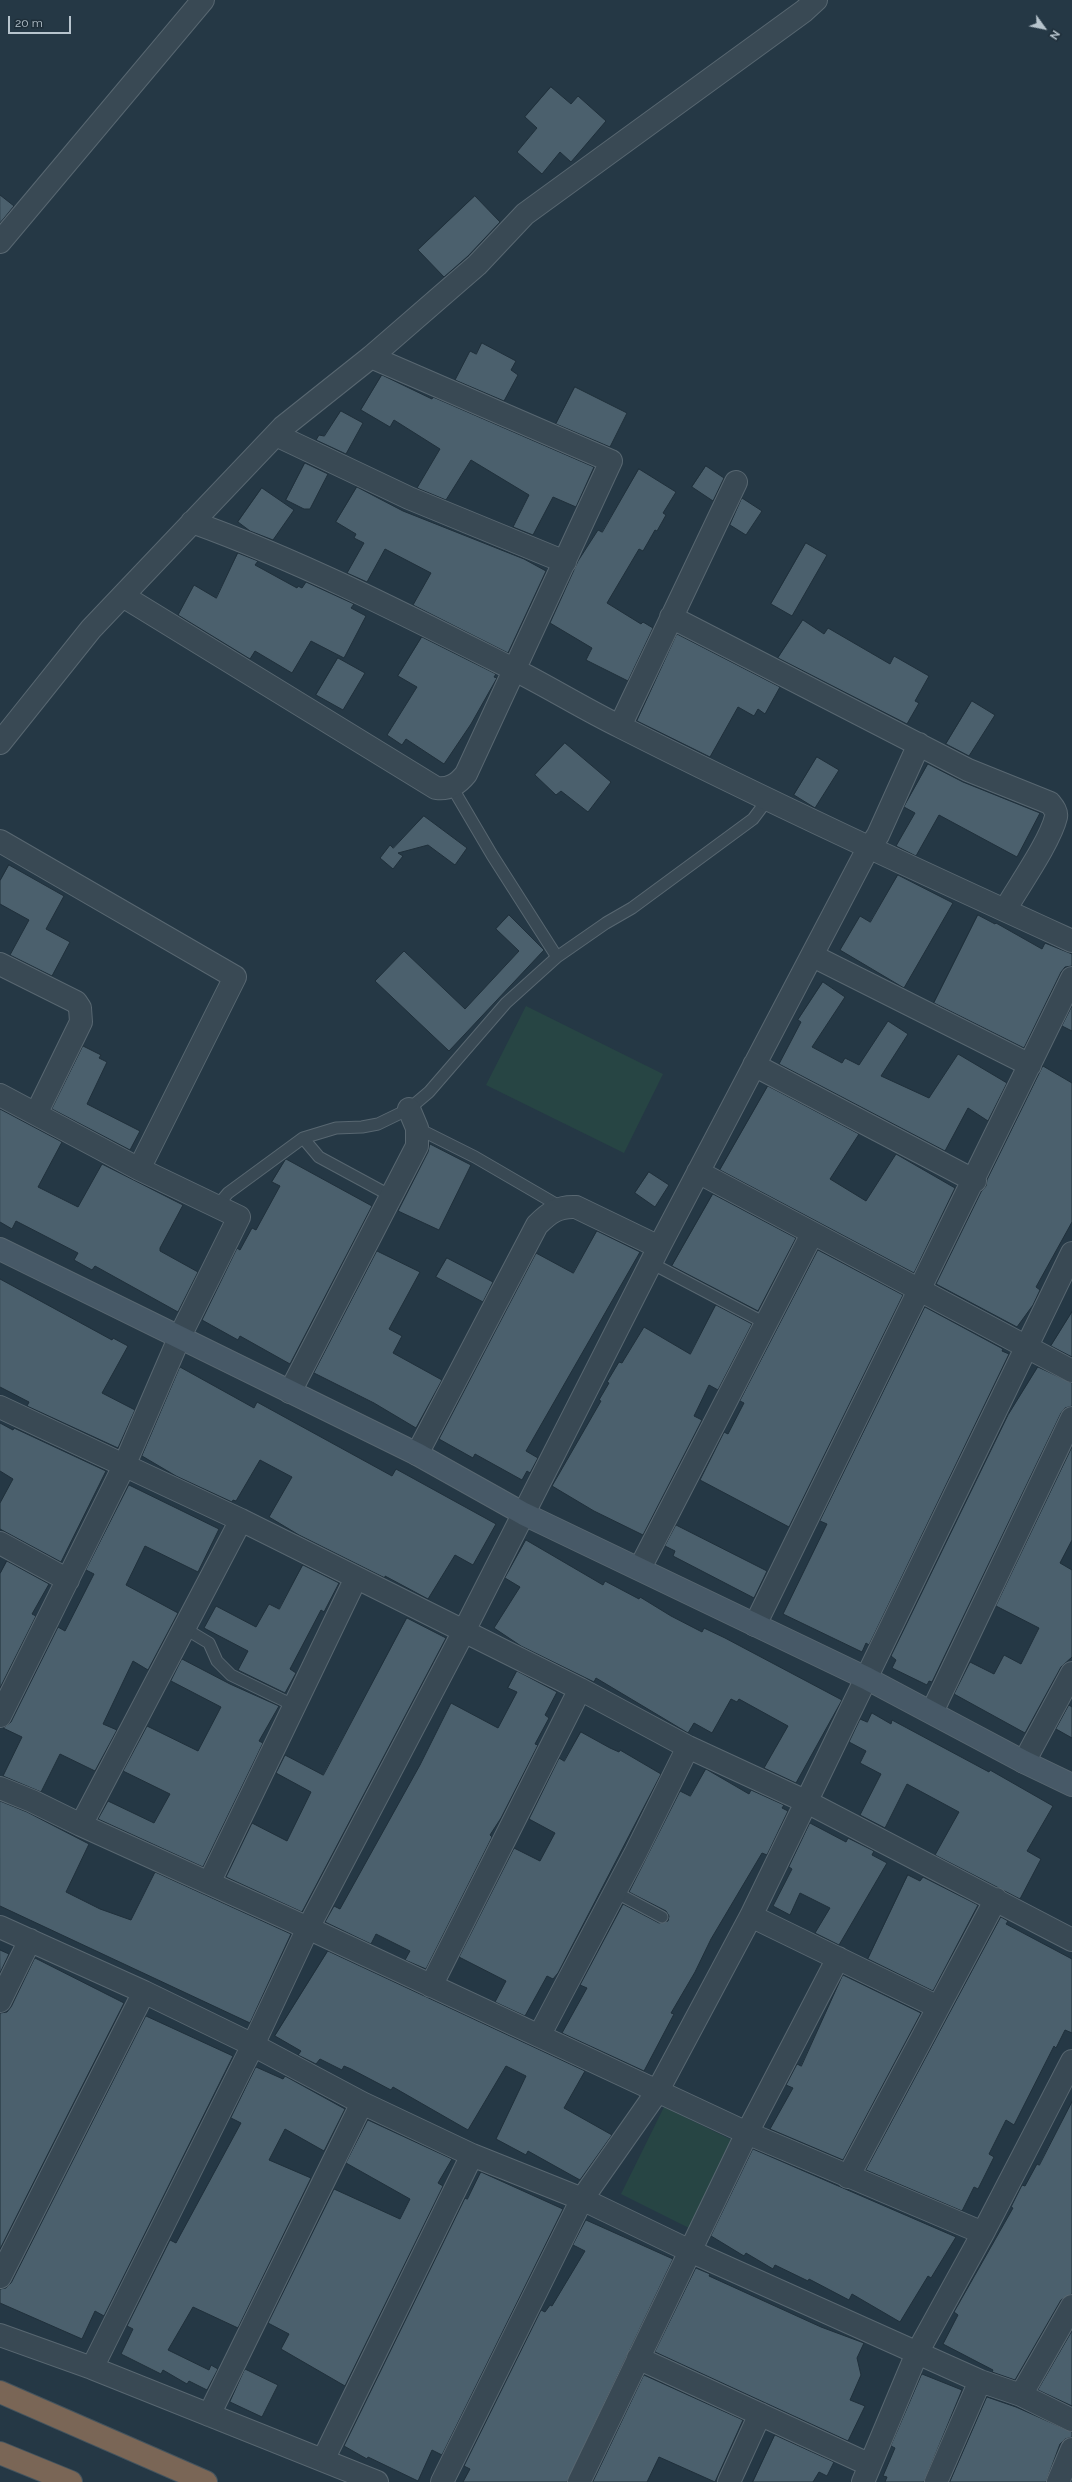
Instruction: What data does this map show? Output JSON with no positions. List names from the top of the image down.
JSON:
{
  "scale_bar": "20 m",
  "north": "bottom right"
}
